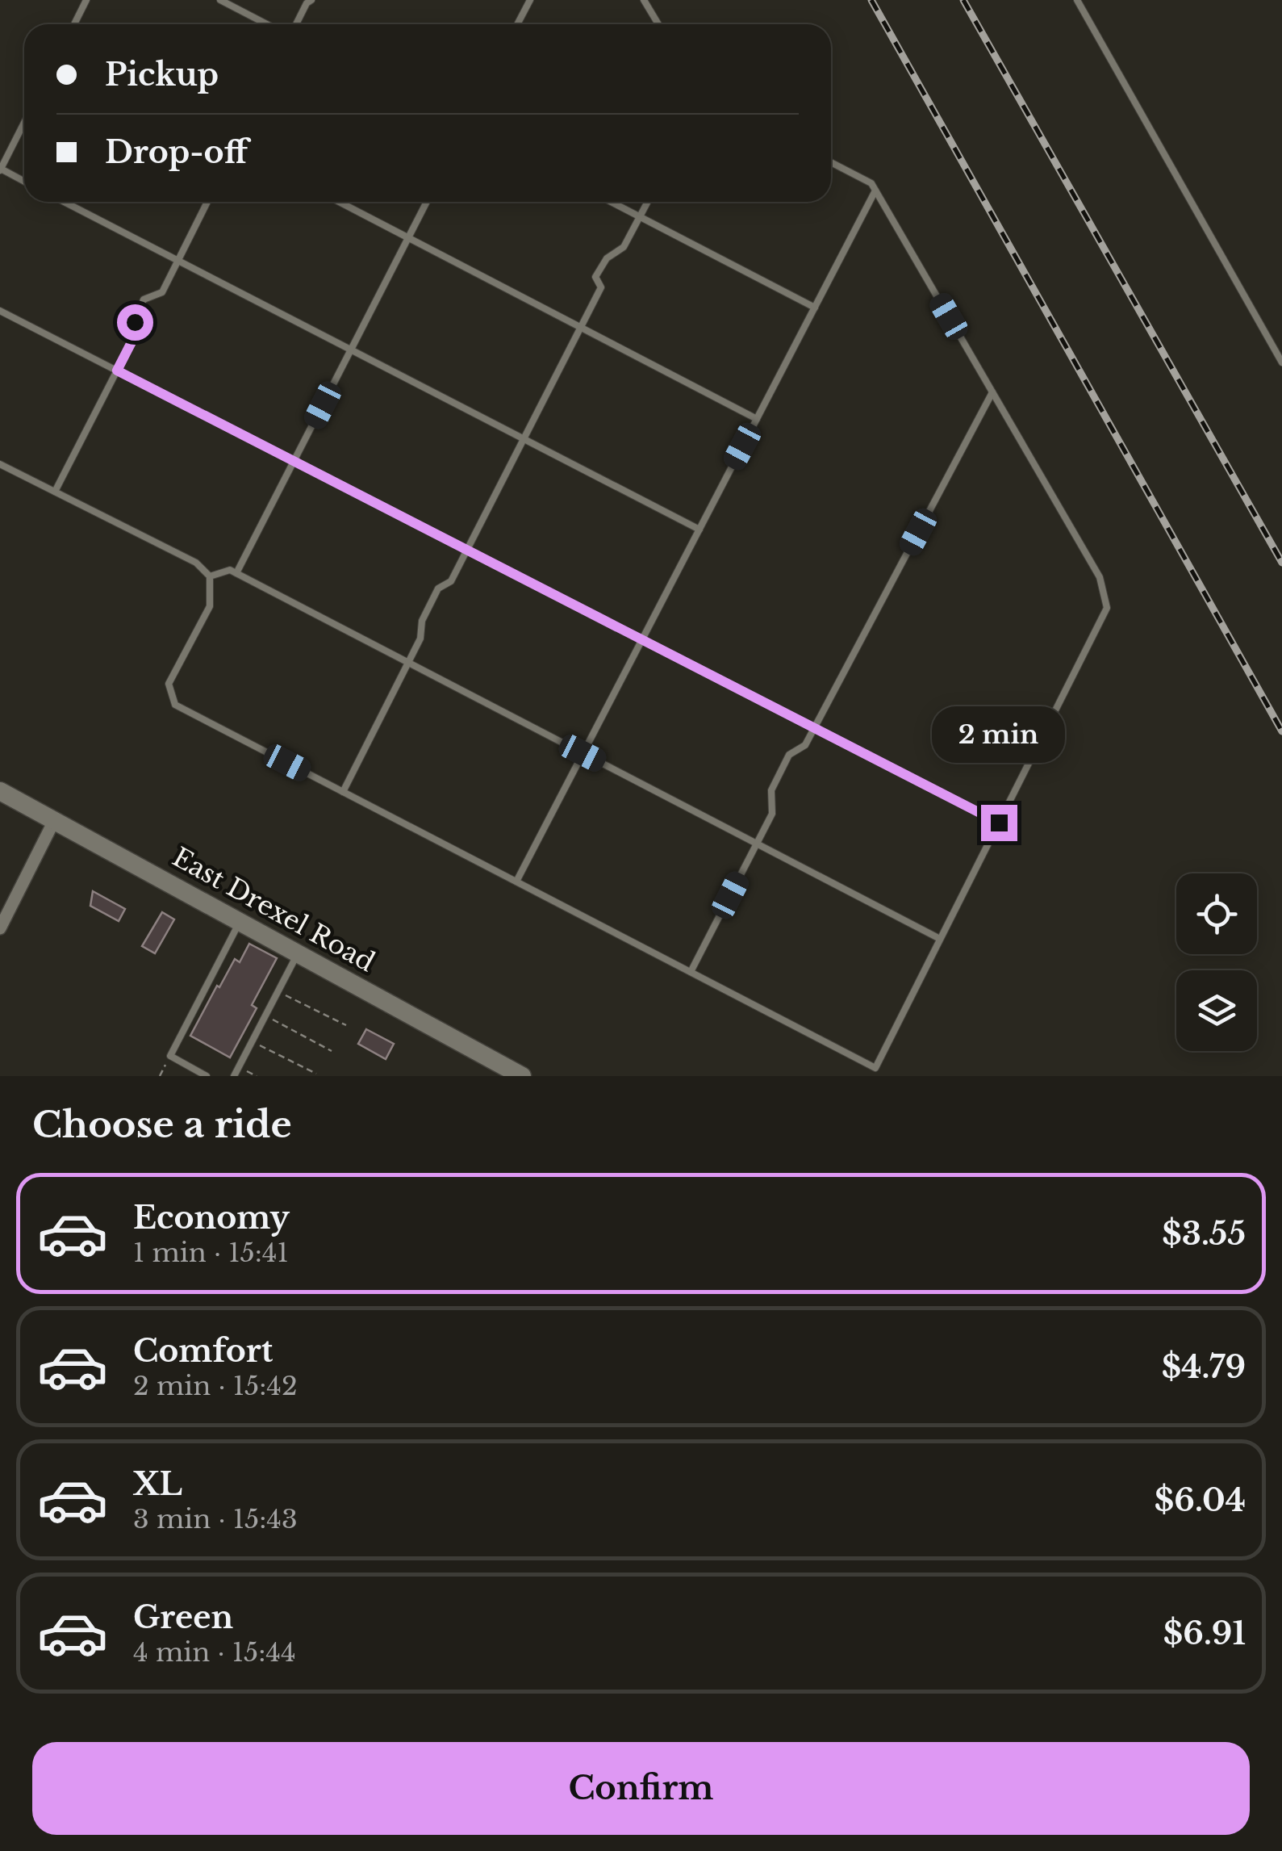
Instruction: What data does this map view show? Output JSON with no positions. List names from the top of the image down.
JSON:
{
  "streets": {
    "street": ["East Drexel Road"]
  },
  "page": {
    "banner": ["Pickup", "Drop-off"],
    "bubble": "2 min",
    "heading": "Choose a ride",
    "list": [
      {
        "name": "Economy",
        "note": "1 min · 15:41",
        "value": "$3.55"
      },
      {
        "name": "Comfort",
        "note": "2 min · 15:42",
        "value": "$4.79"
      },
      {
        "name": "XL",
        "note": "3 min · 15:43",
        "value": "$6.04"
      },
      {
        "name": "Green",
        "note": "4 min · 15:44",
        "value": "$6.91"
      }
    ],
    "buttons": "Confirm"
  }
}
